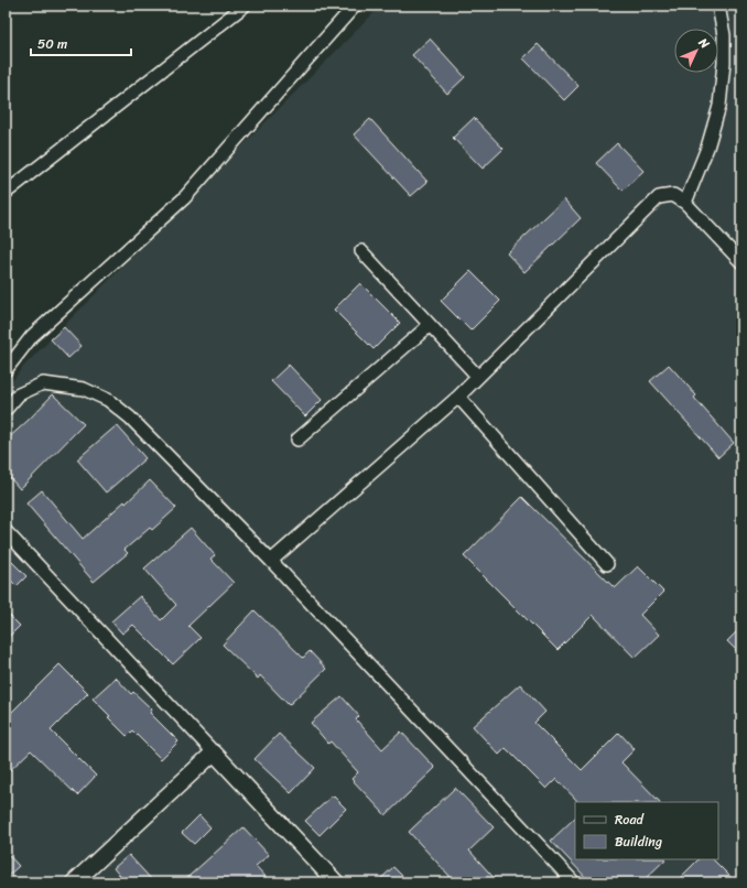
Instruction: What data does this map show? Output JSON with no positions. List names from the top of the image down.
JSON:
{
  "legend": ["Road", "Building"],
  "scale_bar": "50 m",
  "north": "top right"
}
